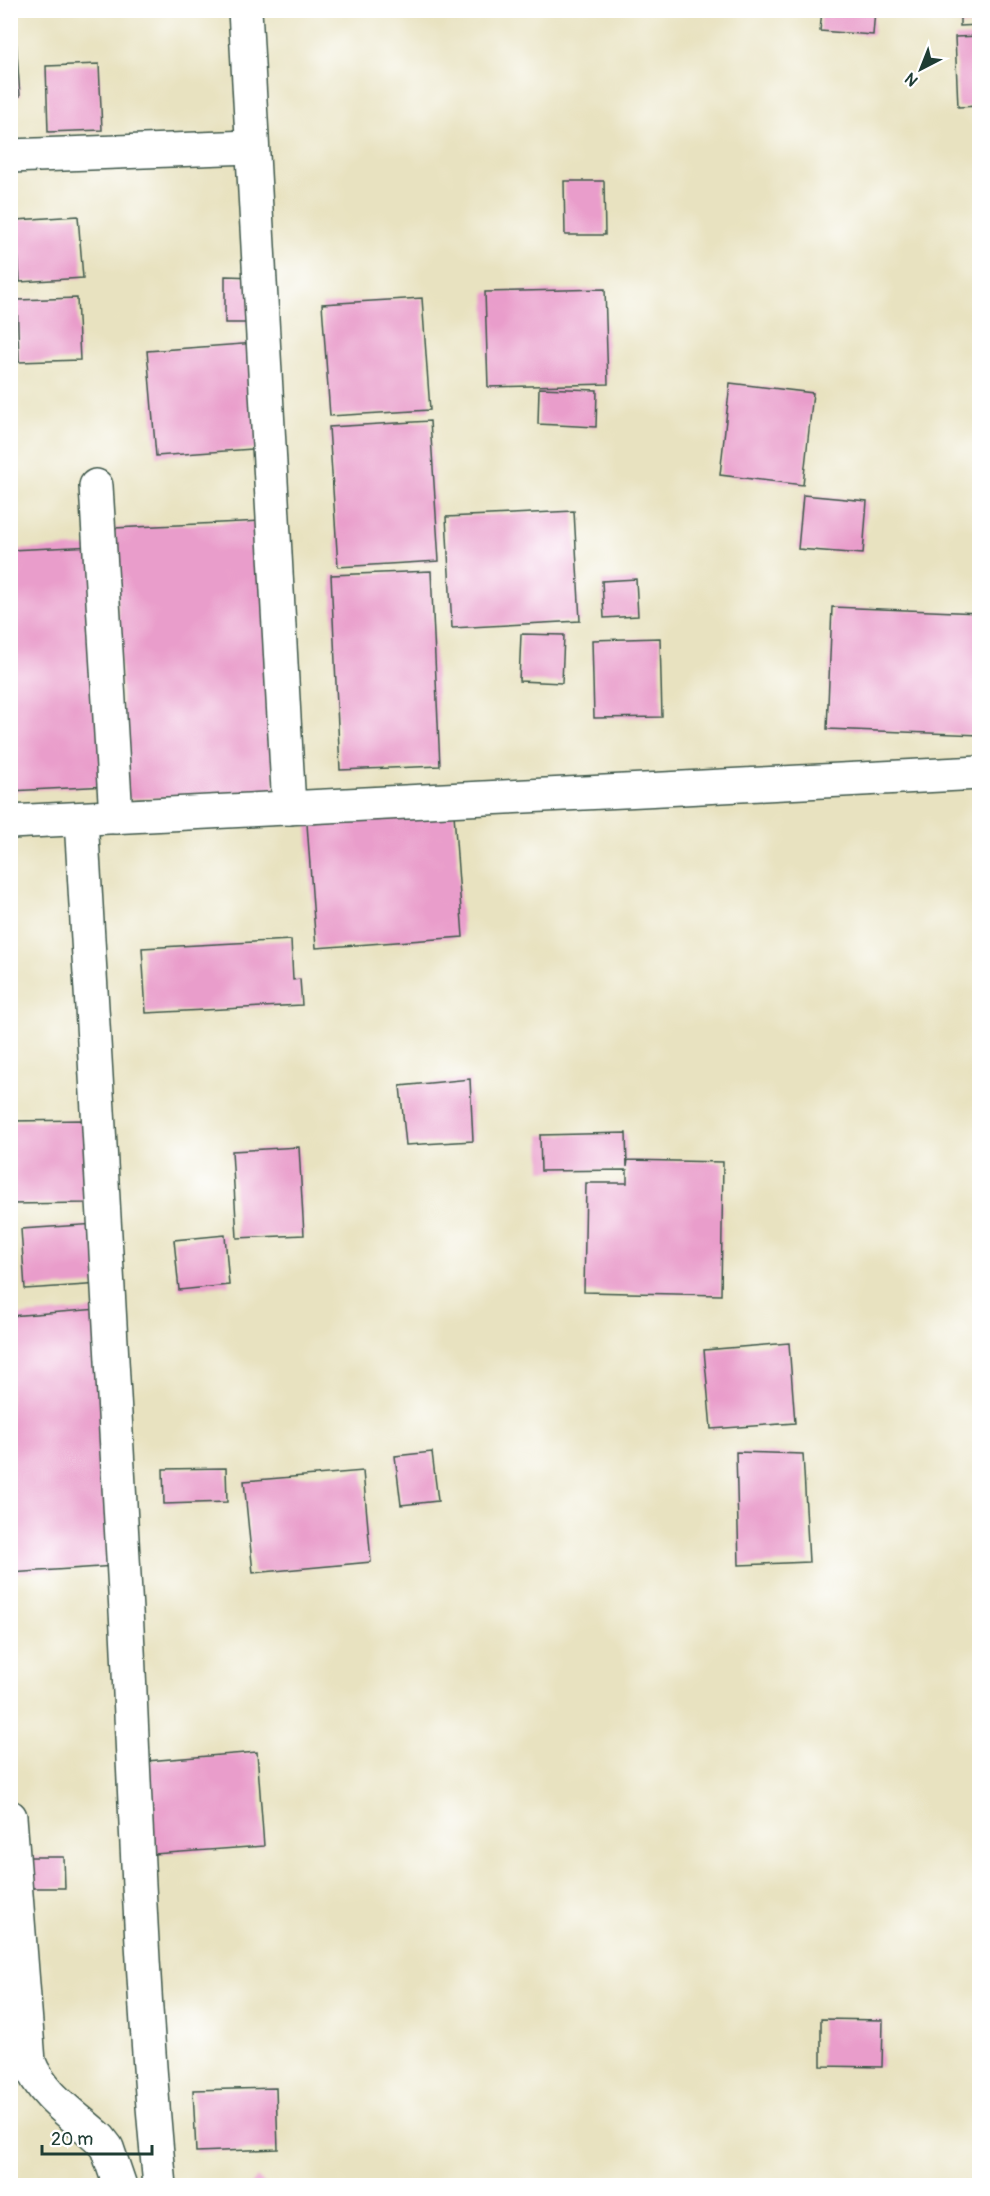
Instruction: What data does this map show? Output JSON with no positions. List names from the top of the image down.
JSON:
{
  "scale_bar": "20 m",
  "north": "bottom left"
}
